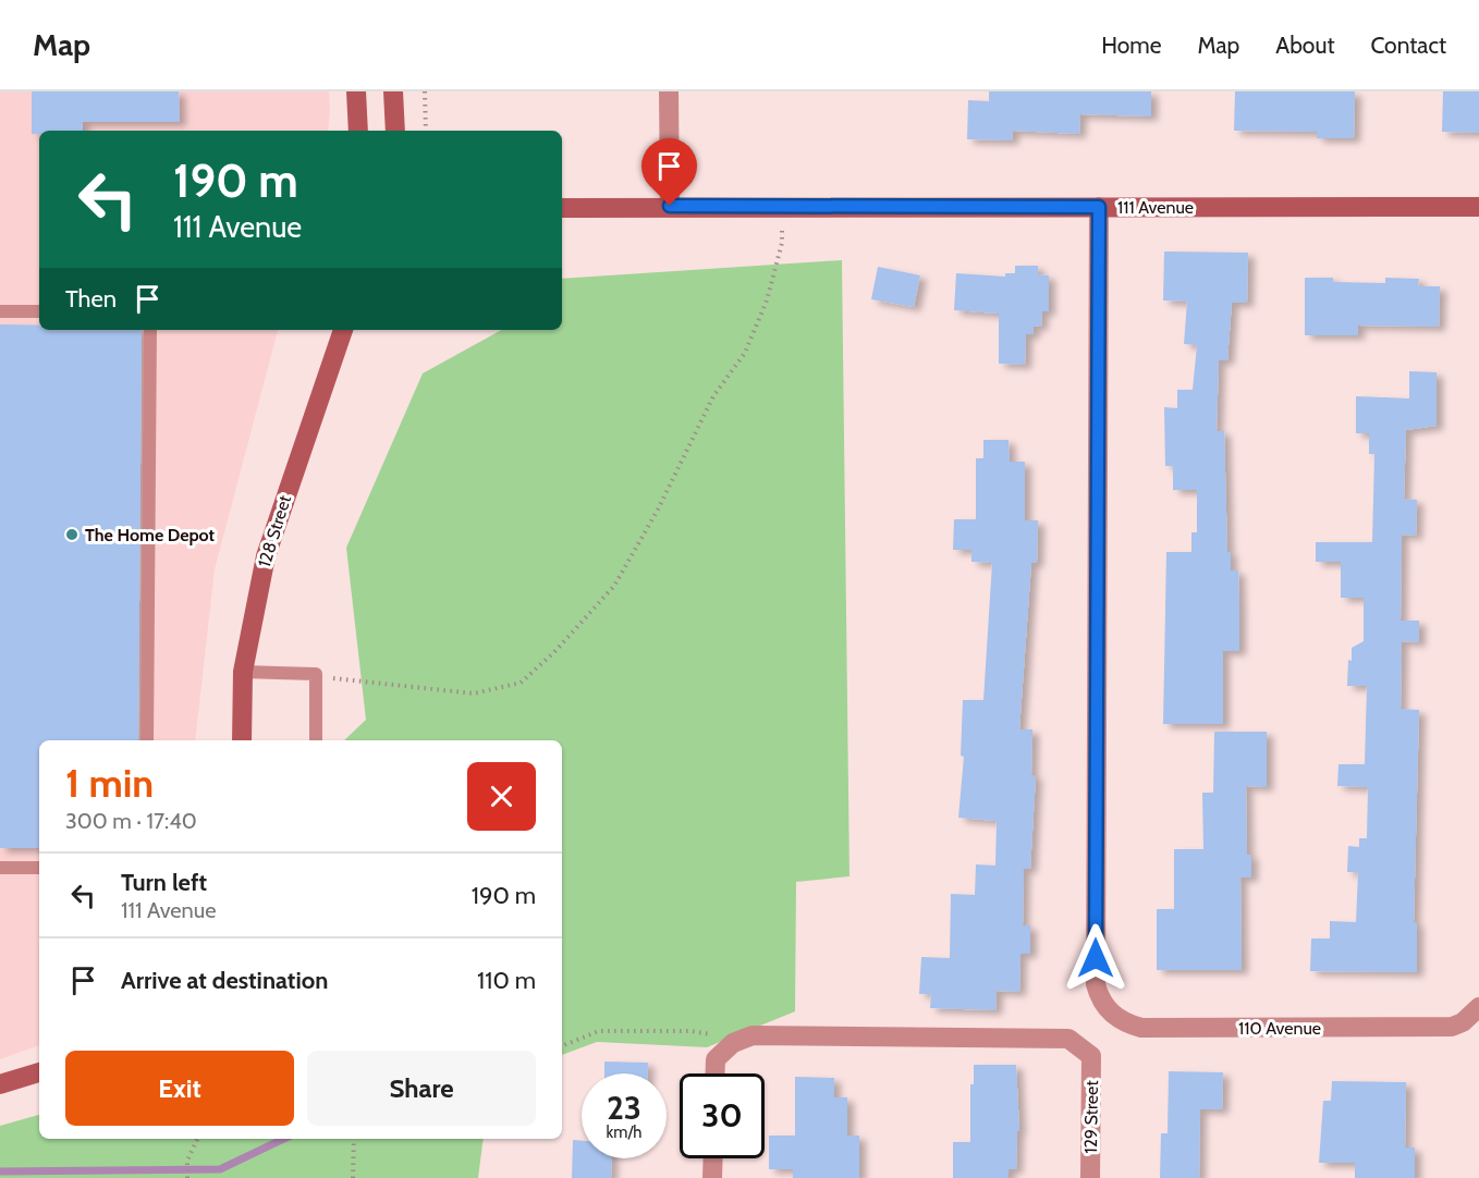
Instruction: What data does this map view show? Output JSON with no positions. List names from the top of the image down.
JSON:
{
  "streets": {
    "street": [
      "111 Avenue",
      "128 Street",
      "110 Avenue",
      "129 Street"
    ]
  },
  "crossings": [
    ["111 Avenue", "110 Avenue"]
  ],
  "places": ["The Home Depot"],
  "page": {
    "header": "Map",
    "nav": [
      "Home",
      "Map",
      "About",
      "Contact"
    ],
    "turn": ["190 m", "111 Avenue"],
    "then": "Then",
    "heading": ["1 min", "300 m · 17:40"],
    "list": [
      {
        "name": "Turn left",
        "note": "111 Avenue",
        "value": "190 m"
      },
      {
        "name": "Arrive at destination",
        "value": "110 m"
      }
    ],
    "buttons": ["Exit", "Share"],
    "speed": "23 km/h",
    "limit": "30"
  }
}
